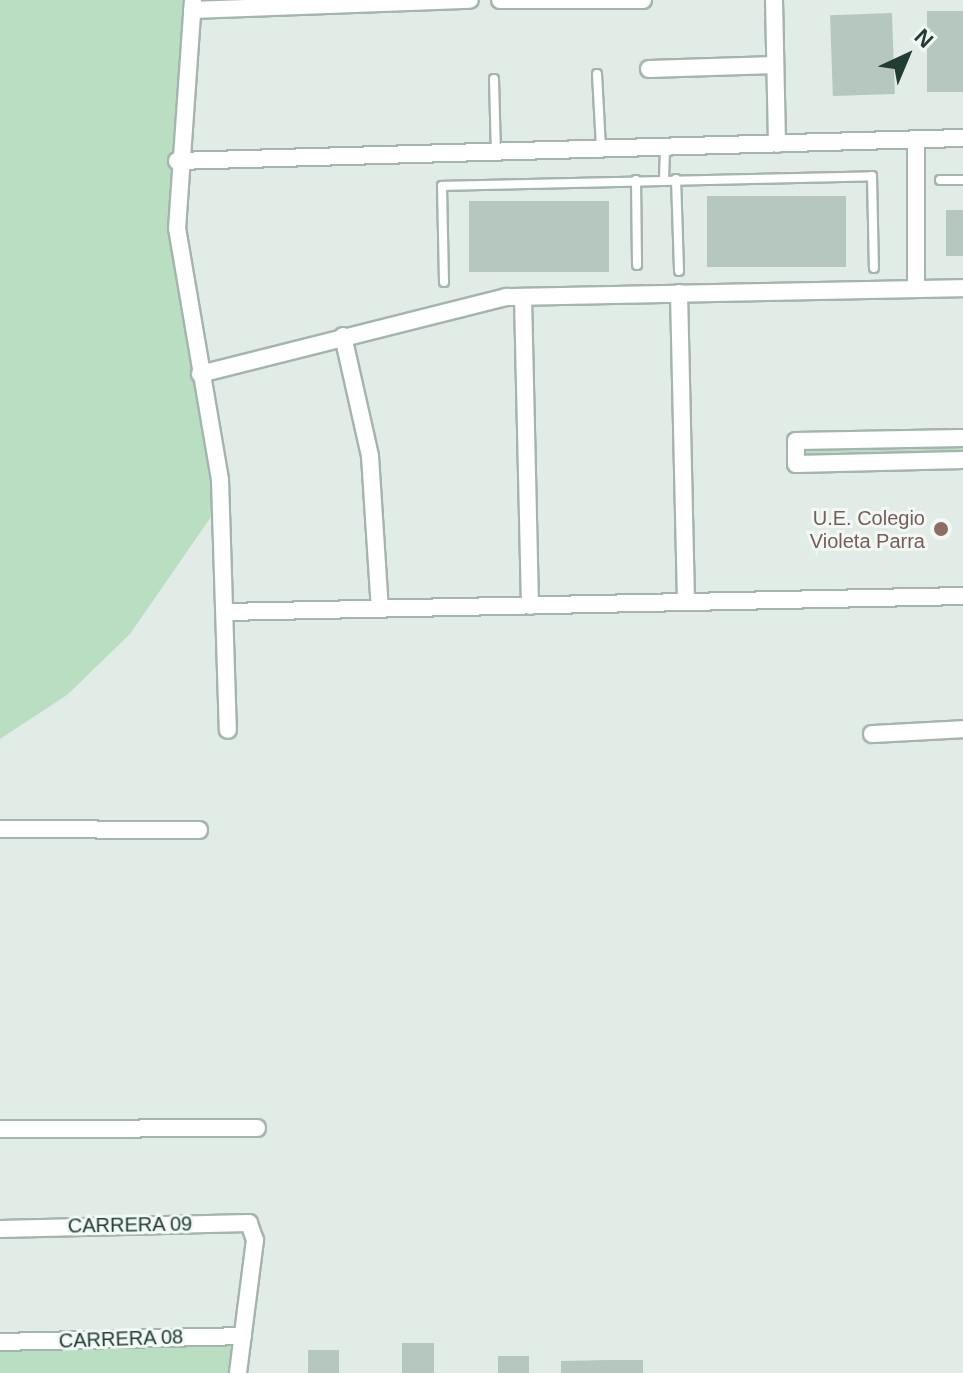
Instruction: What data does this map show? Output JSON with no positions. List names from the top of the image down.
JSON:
{
  "streets": {
    "street": ["CARRERA 09", "CARRERA 08"]
  },
  "crossings": [
    ["CARRERA 09", "CARRERA 08"]
  ],
  "places": ["U.E. Colegio Violeta Parra"],
  "north": "top right"
}
